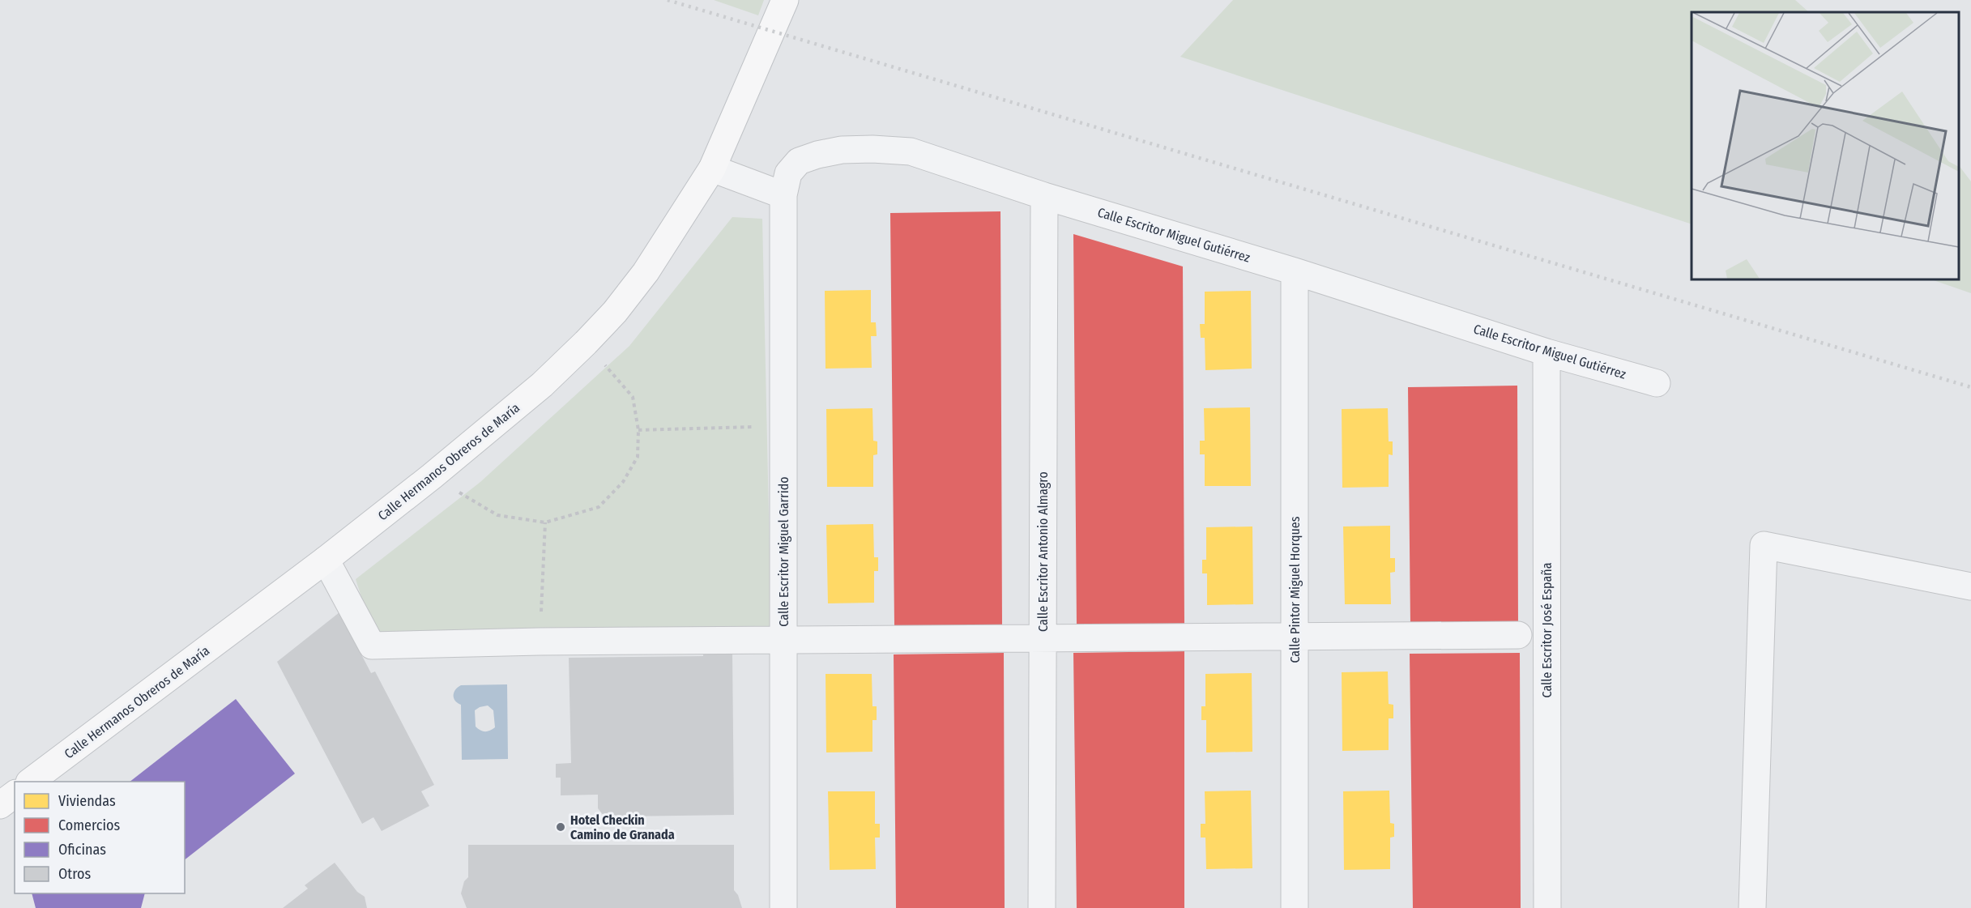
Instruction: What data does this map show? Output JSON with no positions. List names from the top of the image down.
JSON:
{
  "streets": {
    "main road": ["Calle Hermanos Obreros de María"],
    "street": [
      "Calle Escritor Miguel Gutiérrez",
      "Calle Escritor Miguel Garrido",
      "Calle Escritor Antonio Almagro",
      "Calle Pintor Miguel Horques",
      "Calle Escritor José España"
    ]
  },
  "crossings": [
    ["Calle Escritor Miguel Gutiérrez", "Calle Escritor Miguel Garrido"],
    ["Calle Escritor Miguel Gutiérrez", "Calle Escritor Antonio Almagro"],
    ["Calle Escritor Miguel Gutiérrez", "Calle Pintor Miguel Horques"],
    ["Calle Escritor Miguel Gutiérrez", "Calle Escritor José España"]
  ],
  "places": ["Hotel Checkin Camino de Granada"],
  "legend": [
    "Viviendas",
    "Comercios",
    "Oficinas",
    "Otros"
  ]
}
